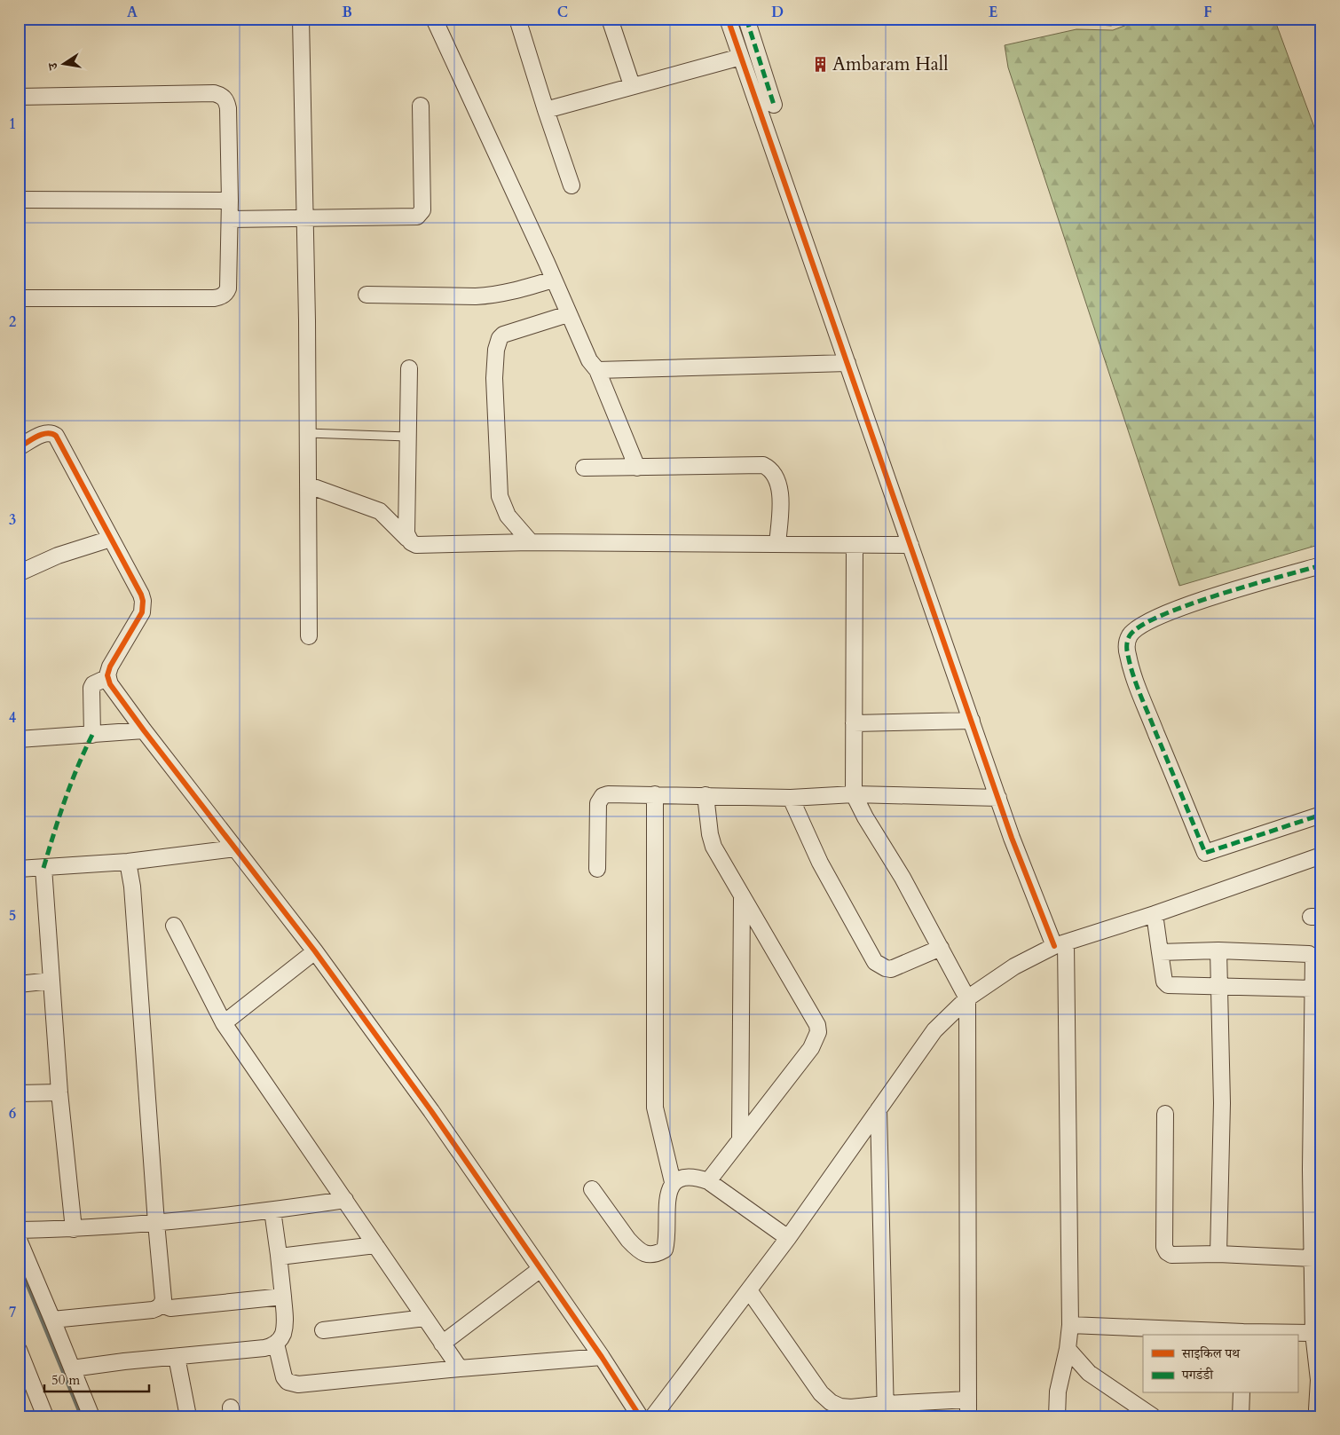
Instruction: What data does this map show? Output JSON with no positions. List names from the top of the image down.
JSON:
{
  "places": {
    "building": ["Ambaram Hall"]
  },
  "legend": ["साइकिल पथ", "पगडंडी"],
  "scale_bar": "50 m",
  "north": "left",
  "grid": {
    "columns": [
      "A",
      "B",
      "C",
      "D",
      "E",
      "F"
    ],
    "rows": [
      "1",
      "2",
      "3",
      "4",
      "5",
      "6",
      "7"
    ]
  }
}
